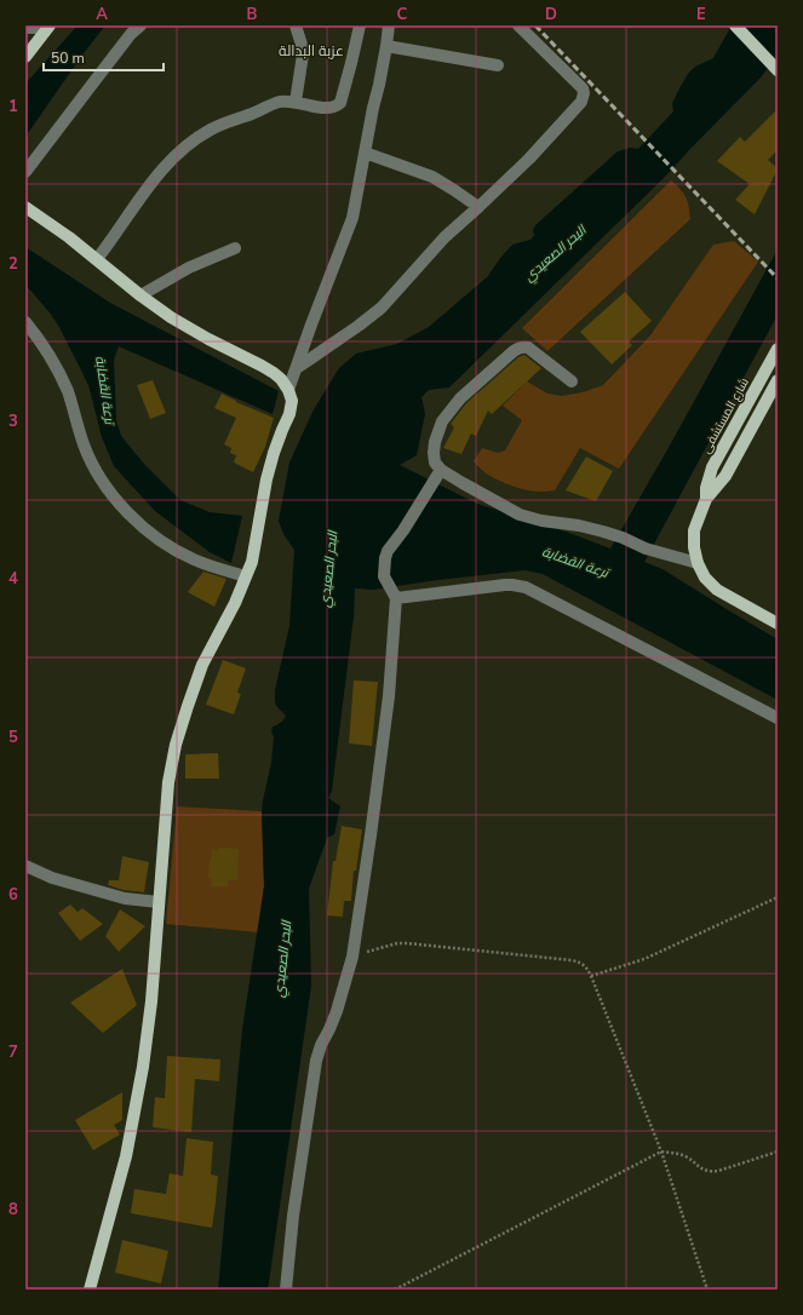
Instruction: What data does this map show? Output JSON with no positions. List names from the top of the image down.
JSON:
{
  "streets": {
    "main road": ["شارع المستشفى"]
  },
  "districts": ["عزبة البدالة"],
  "water": ["البحر الصعيدي", "ترعة القضابة"],
  "scale_bar": "50 m",
  "grid": {
    "columns": [
      "A",
      "B",
      "C",
      "D",
      "E"
    ],
    "rows": [
      "1",
      "2",
      "3",
      "4",
      "5",
      "6",
      "7",
      "8"
    ]
  }
}
